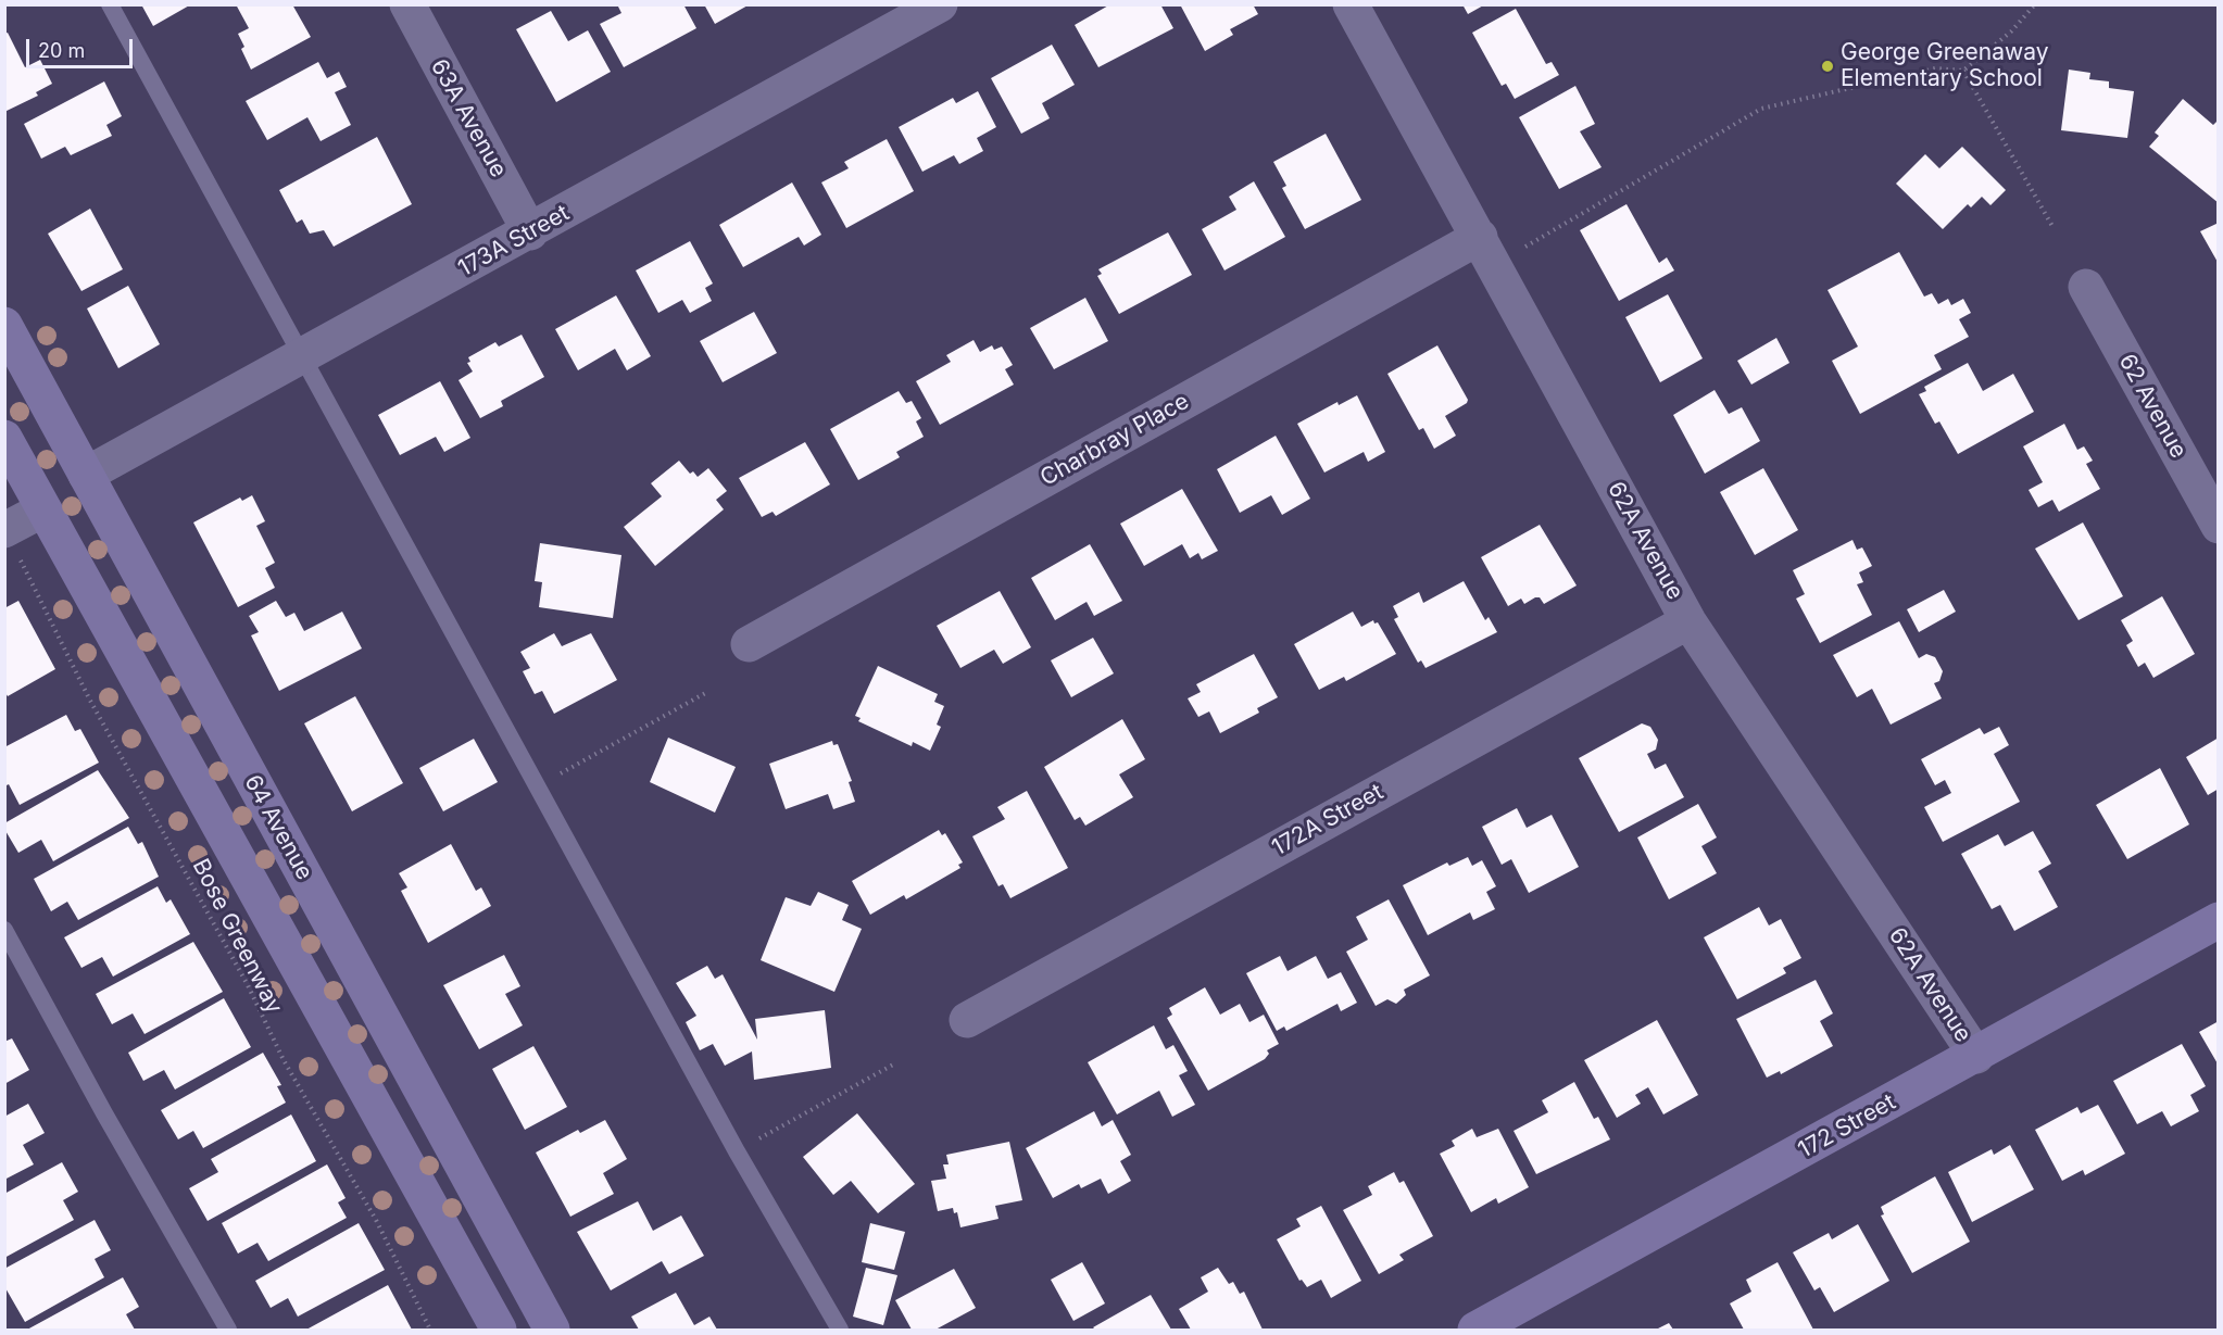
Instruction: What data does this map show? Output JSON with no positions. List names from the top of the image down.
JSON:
{
  "streets": {
    "main road": ["64 Avenue", "172 Street"],
    "street": [
      "63A Avenue",
      "173A Street",
      "62 Avenue",
      "Charbray Place",
      "62A Avenue",
      "172A Street"
    ],
    "path": ["Bose Greenway"]
  },
  "crossings": [
    ["63A Avenue", "173A Street"],
    ["173A Street", "64 Avenue"],
    ["Charbray Place", "62A Avenue"],
    ["62A Avenue", "172A Street"],
    ["62A Avenue", "172 Street"]
  ],
  "places": ["George Greenaway Elementary School"],
  "scale_bar": "20 m"
}
